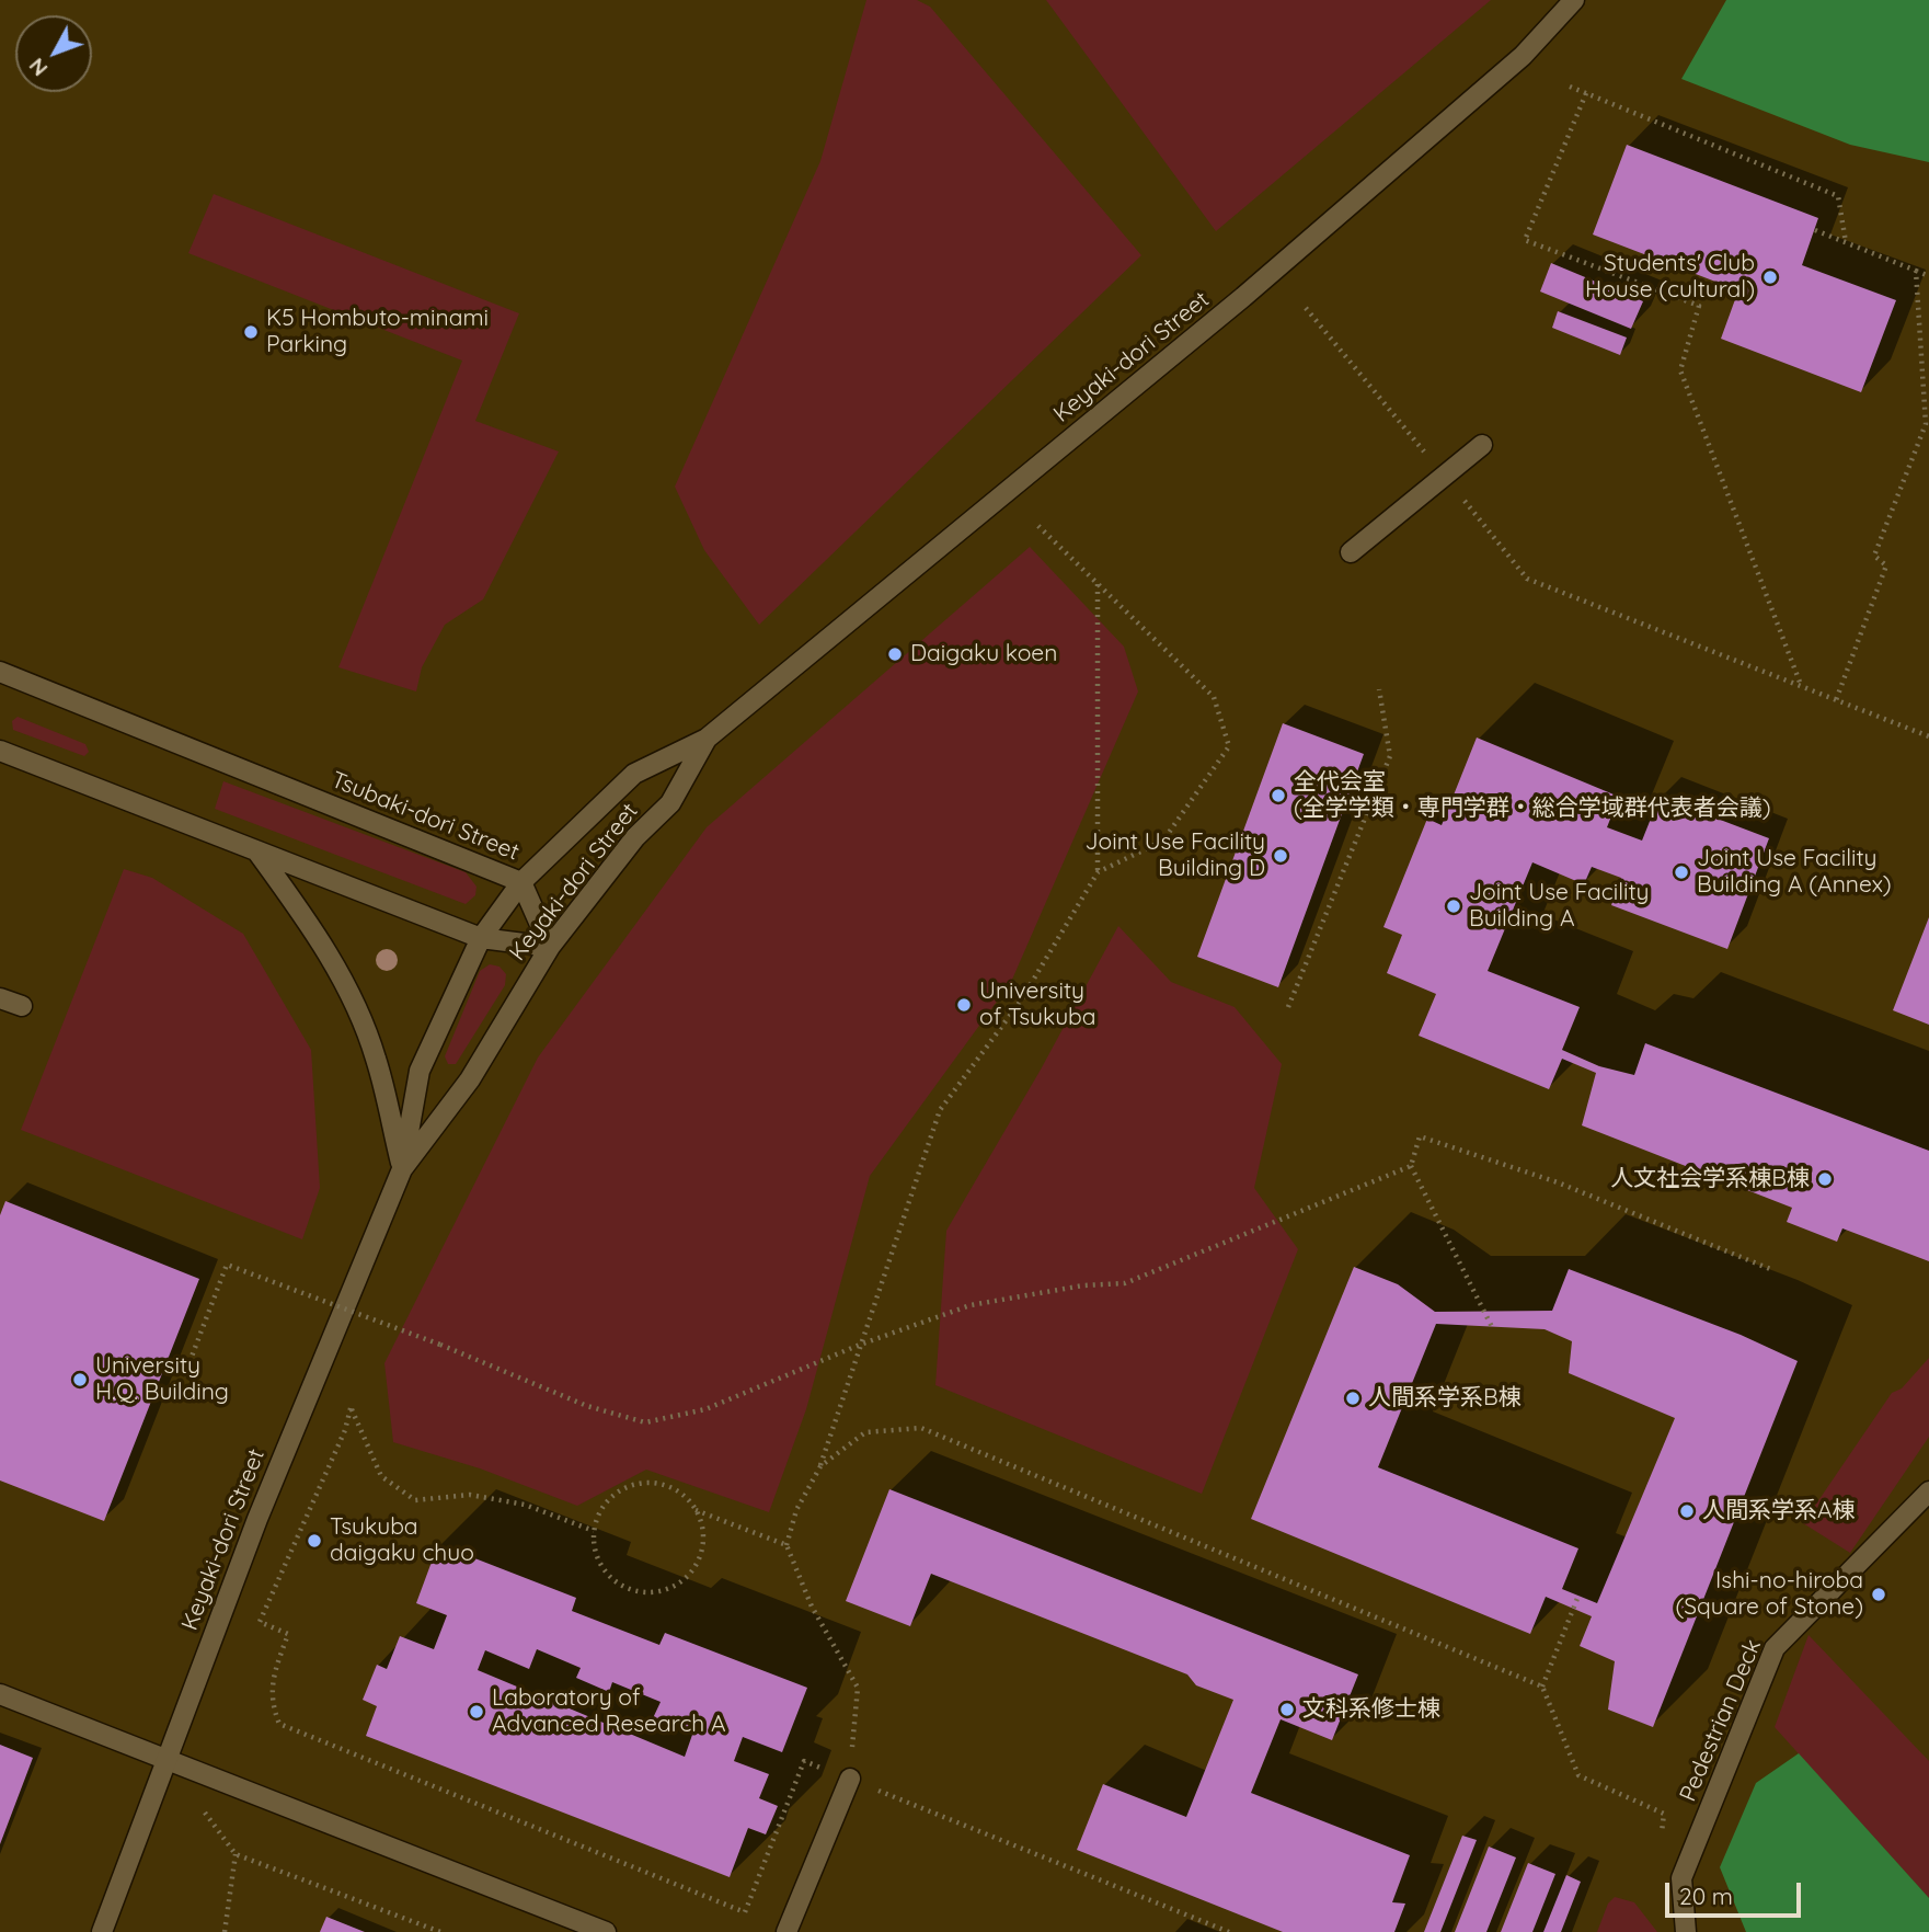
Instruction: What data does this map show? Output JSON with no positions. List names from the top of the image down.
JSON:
{
  "streets": {
    "street": ["Keyaki-dori Street", "Tsubaki-dori Street", "Pedestrian Deck"]
  },
  "crossings": [
    ["Keyaki-dori Street", "Tsubaki-dori Street"]
  ],
  "places": [
    "Students' Club House (cultural)",
    "K5 Hombuto-minami Parking",
    "Daigaku koen",
    "全代会室 (全学学類・専門学群・総合学域群代表者会議)",
    "Joint Use Facility Building D",
    "Joint Use Facility Building A (Annex)",
    "Joint Use Facility Building A",
    "University of Tsukuba",
    "人文社会学系棟B棟",
    "University H.Q. Building",
    "人間系学系B棟",
    "人間系学系A棟",
    "Tsukuba daigaku chuo",
    "Ishi-no-hiroba (Square of Stone)",
    "文科系修士棟",
    "Laboratory of Advanced Research A"
  ],
  "scale_bar": "20 m",
  "north": "bottom left"
}
